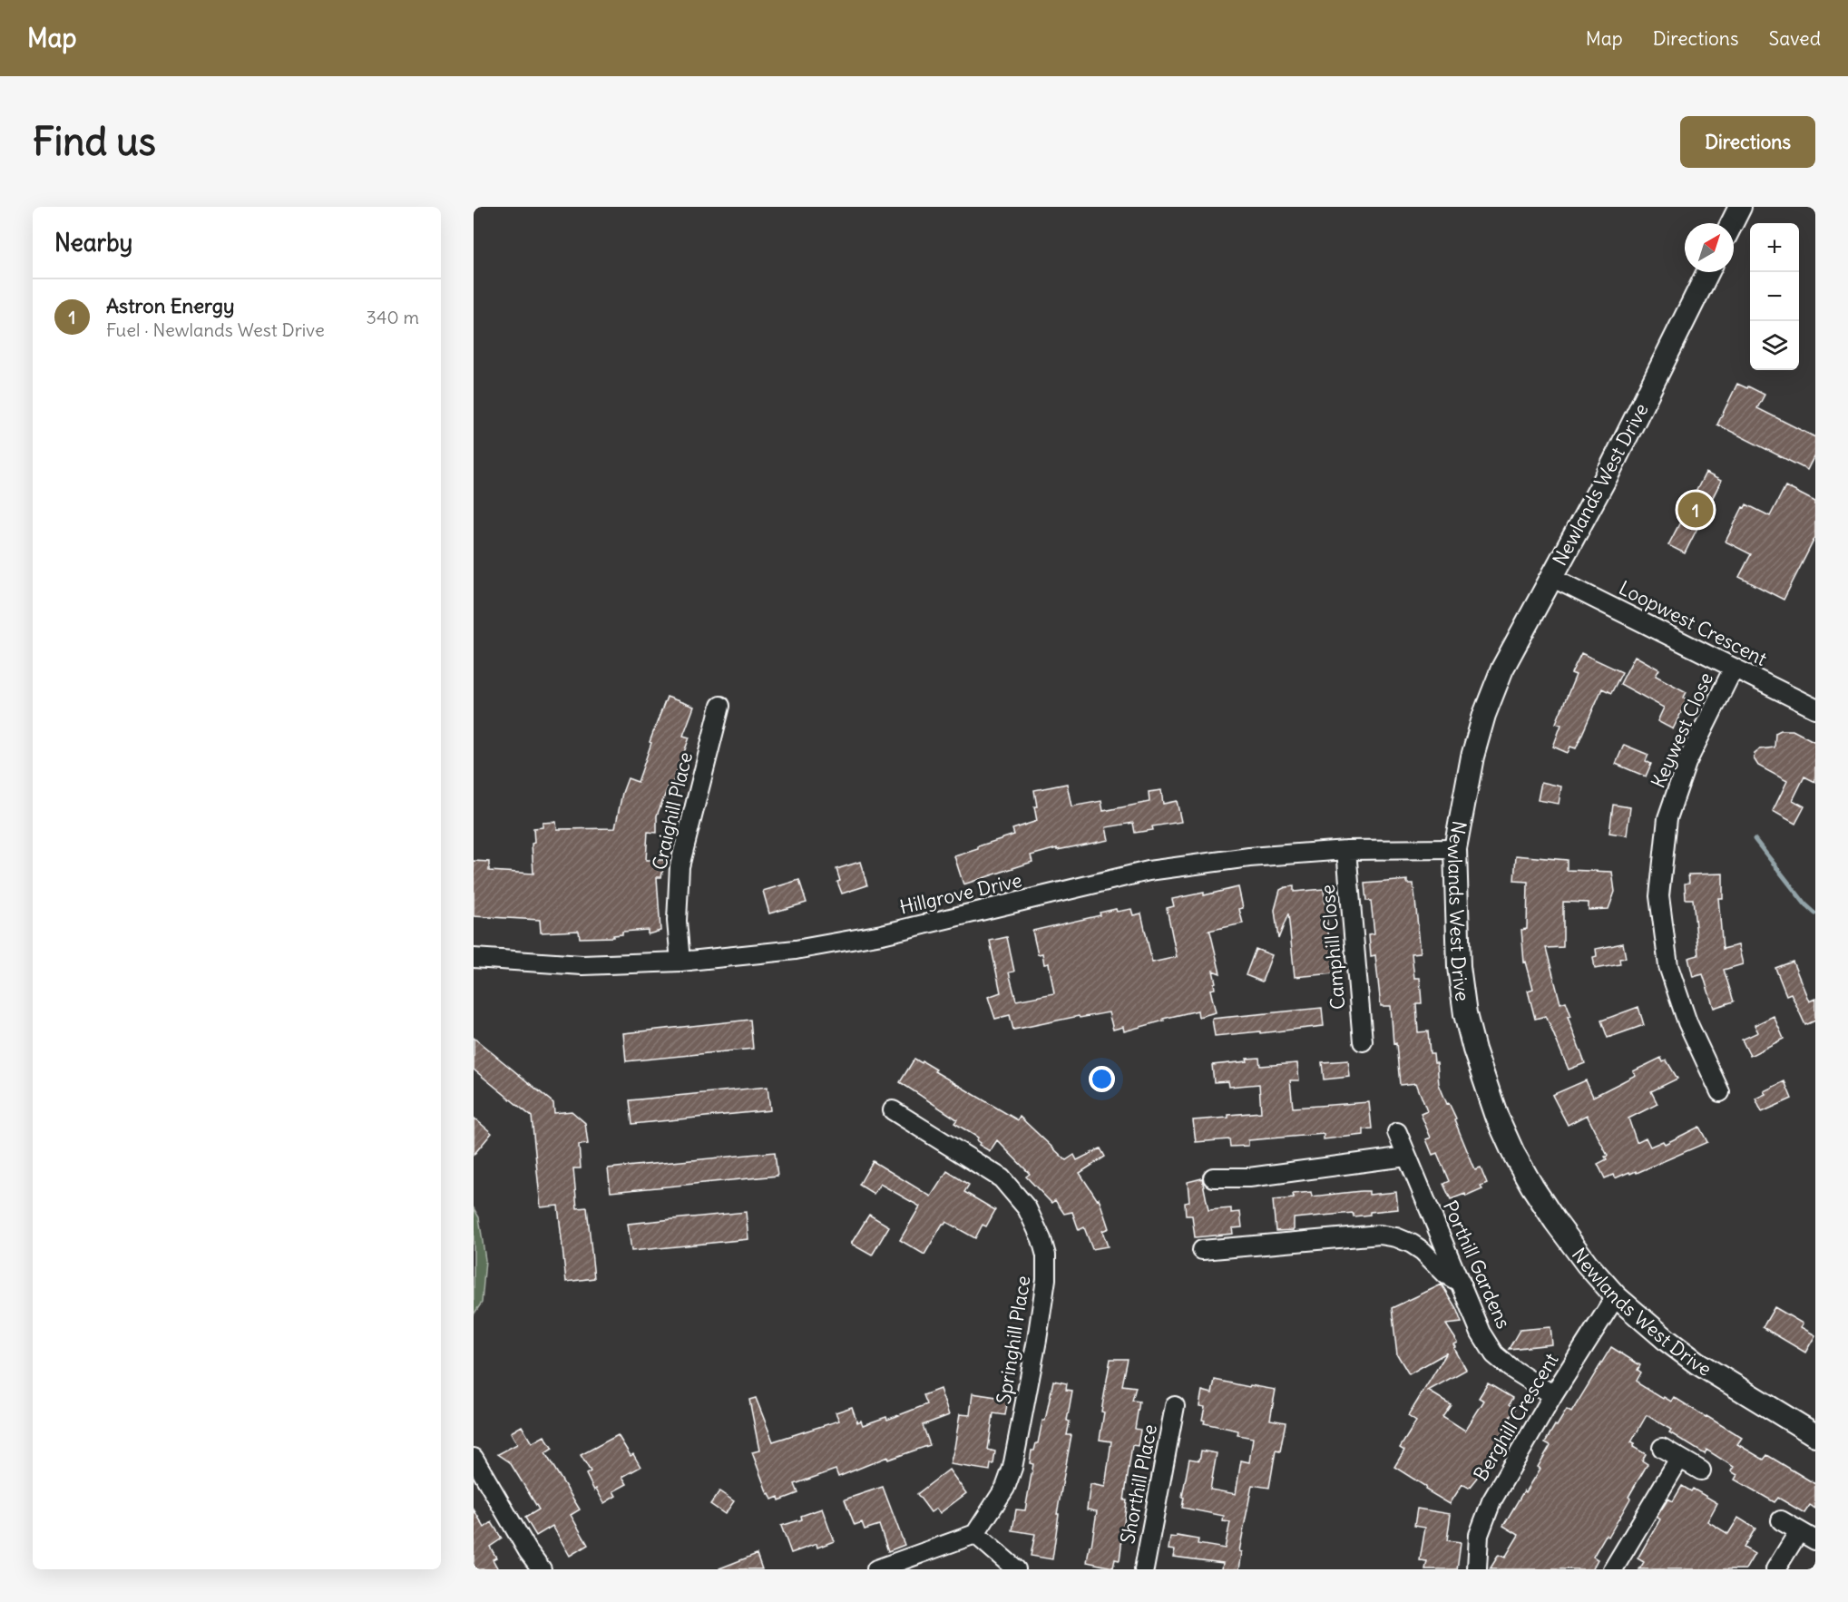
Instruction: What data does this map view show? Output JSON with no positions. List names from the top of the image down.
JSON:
{
  "streets": {
    "street": [
      "Newlands West Drive",
      "Loopwest Crescent",
      "Keywest Close",
      "Craighill Place",
      "Hillgrove Drive",
      "Camphill Close",
      "Porthill Gardens",
      "Springhill Place",
      "Berghill Crescent",
      "Shorthill Place"
    ]
  },
  "crossings": [
    ["Newlands West Drive", "Loopwest Crescent"],
    ["Newlands West Drive", "Hillgrove Drive"],
    ["Newlands West Drive", "Berghill Crescent"],
    ["Loopwest Crescent", "Keywest Close"],
    ["Craighill Place", "Hillgrove Drive"],
    ["Hillgrove Drive", "Camphill Close"],
    ["Porthill Gardens", "Berghill Crescent"]
  ],
  "north": "top right",
  "page": {
    "header": "Map",
    "nav": ["Map", "Directions", "Saved"],
    "buttons": "Directions",
    "title": "Find us",
    "heading": "Nearby",
    "map_buttons": ["+", "−"],
    "list": [
      {
        "mark": "1",
        "name": "Astron Energy",
        "note": "Fuel · Newlands West Drive",
        "value": "340 m"
      }
    ],
    "pins": "1"
  }
}
